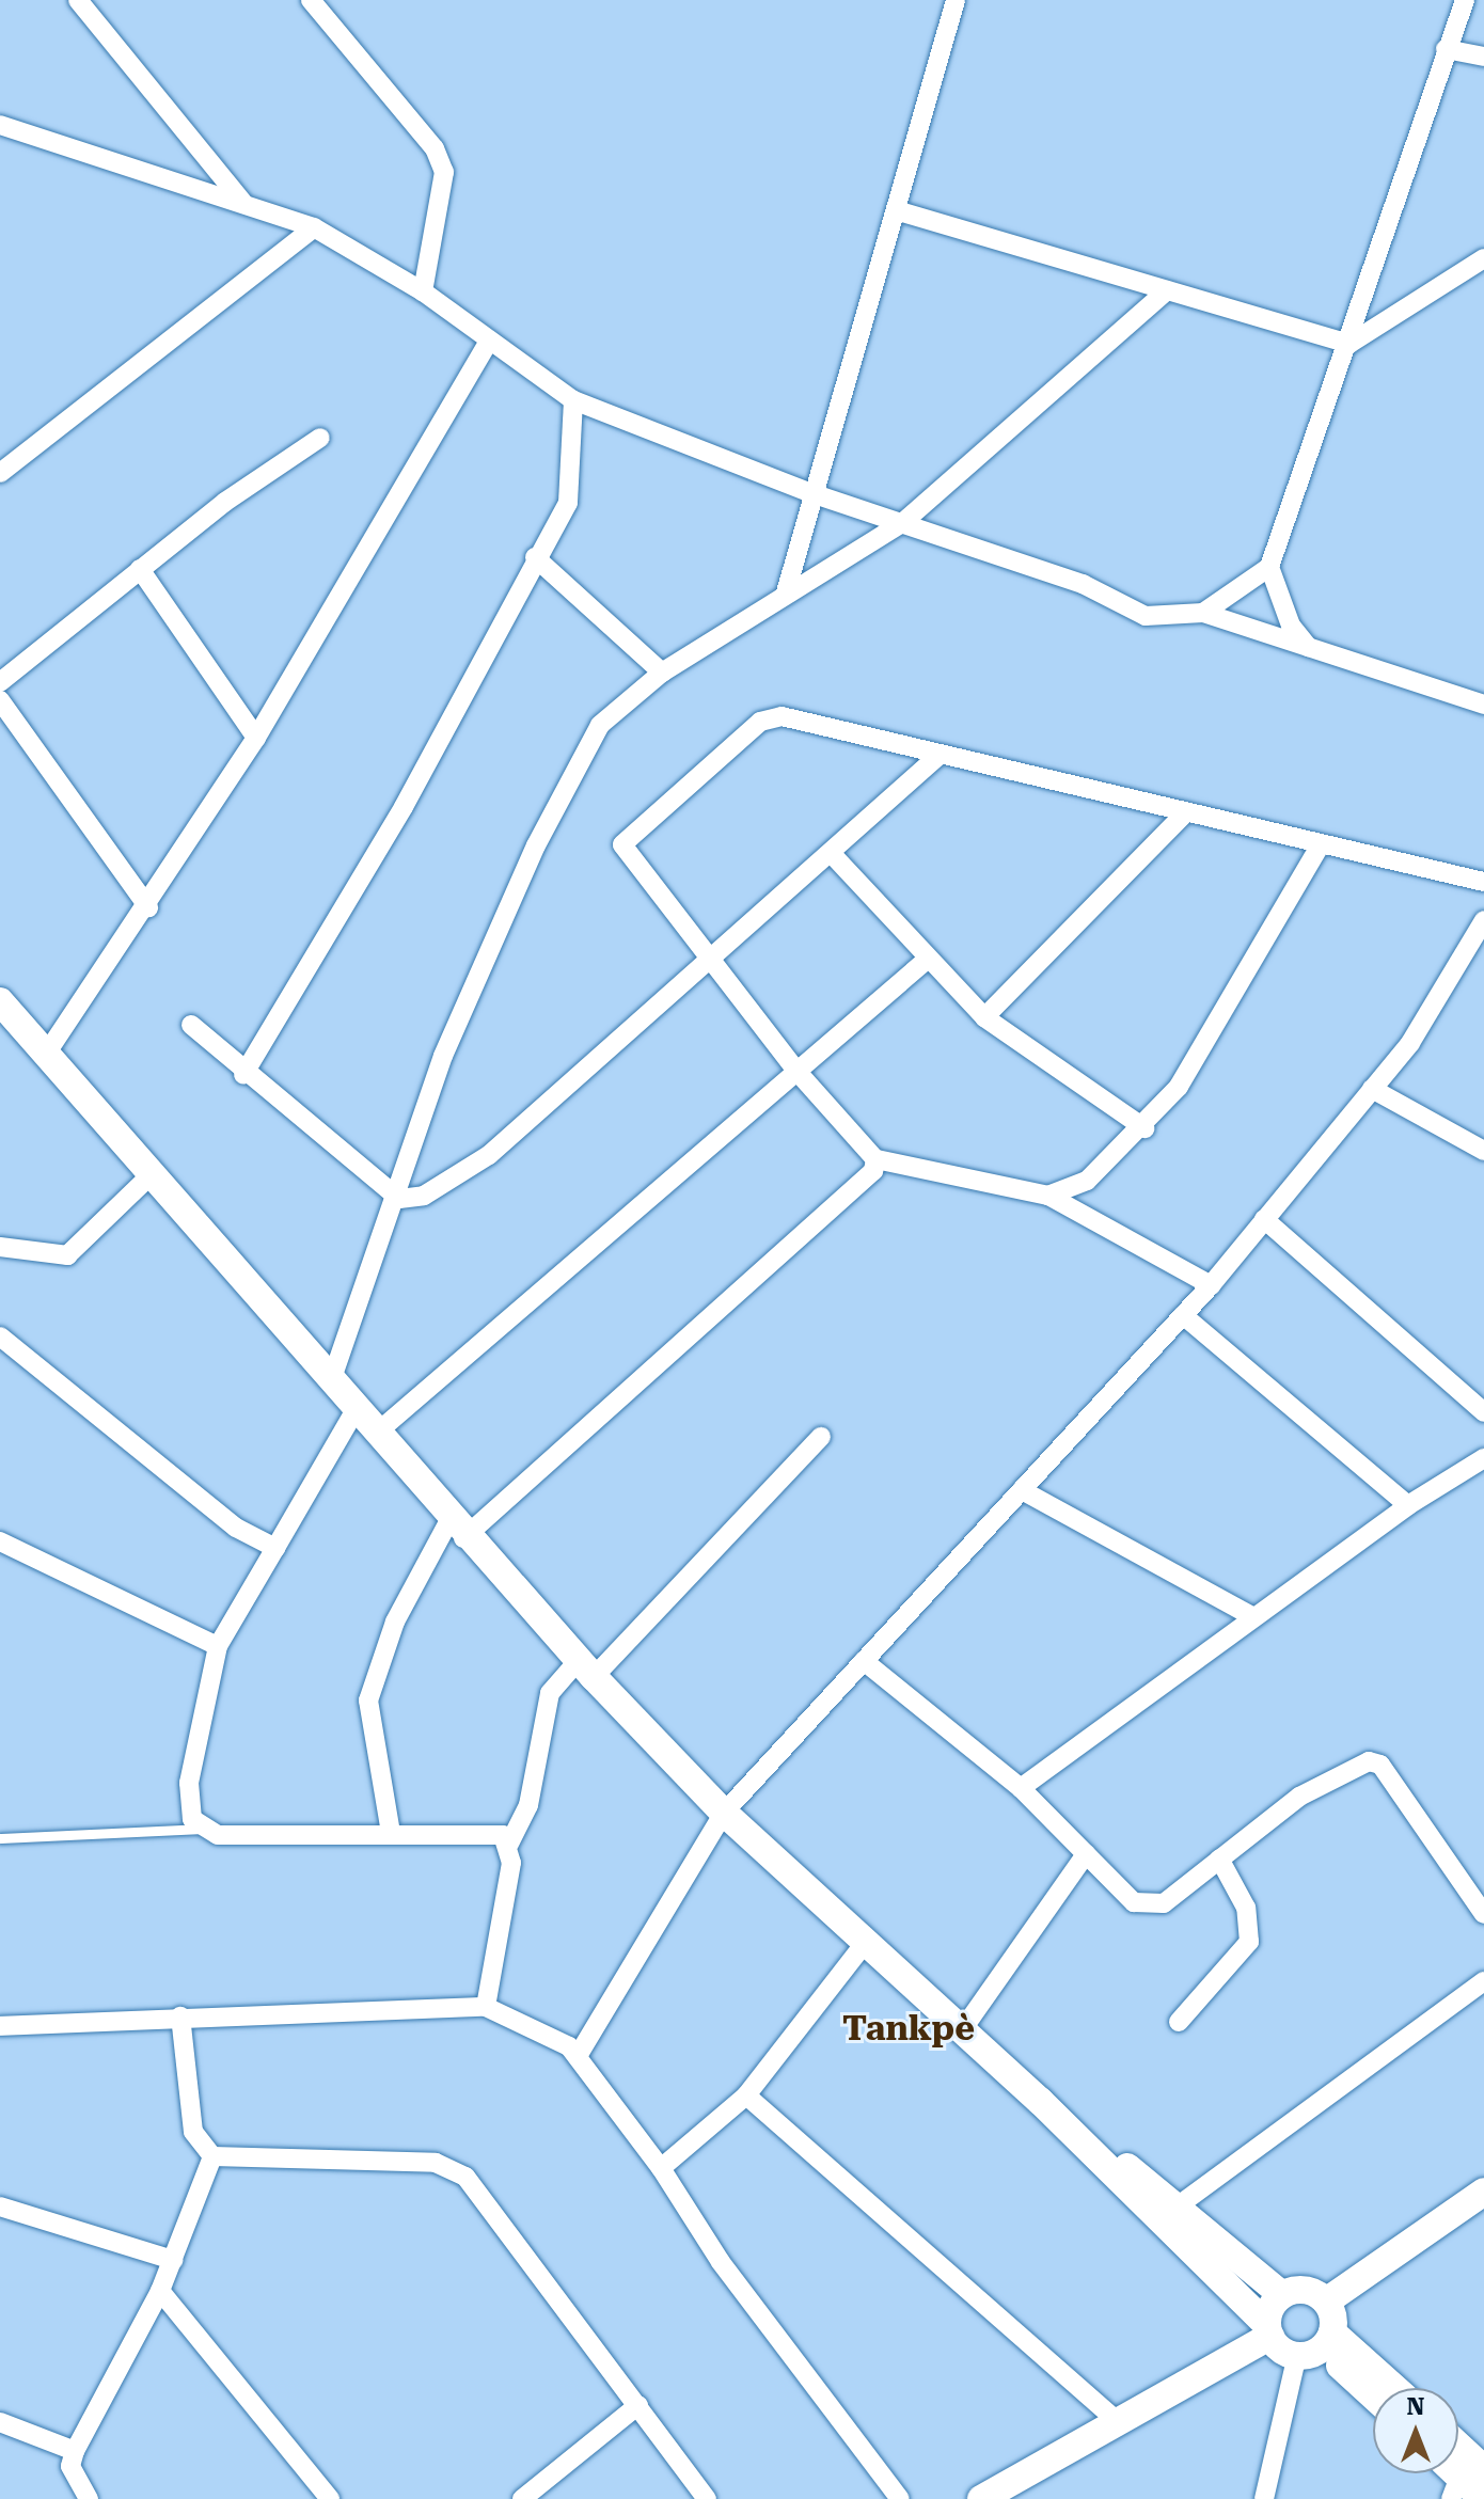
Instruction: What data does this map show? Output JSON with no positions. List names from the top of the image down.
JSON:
{
  "districts": ["Tankpè"],
  "north": "top"
}
